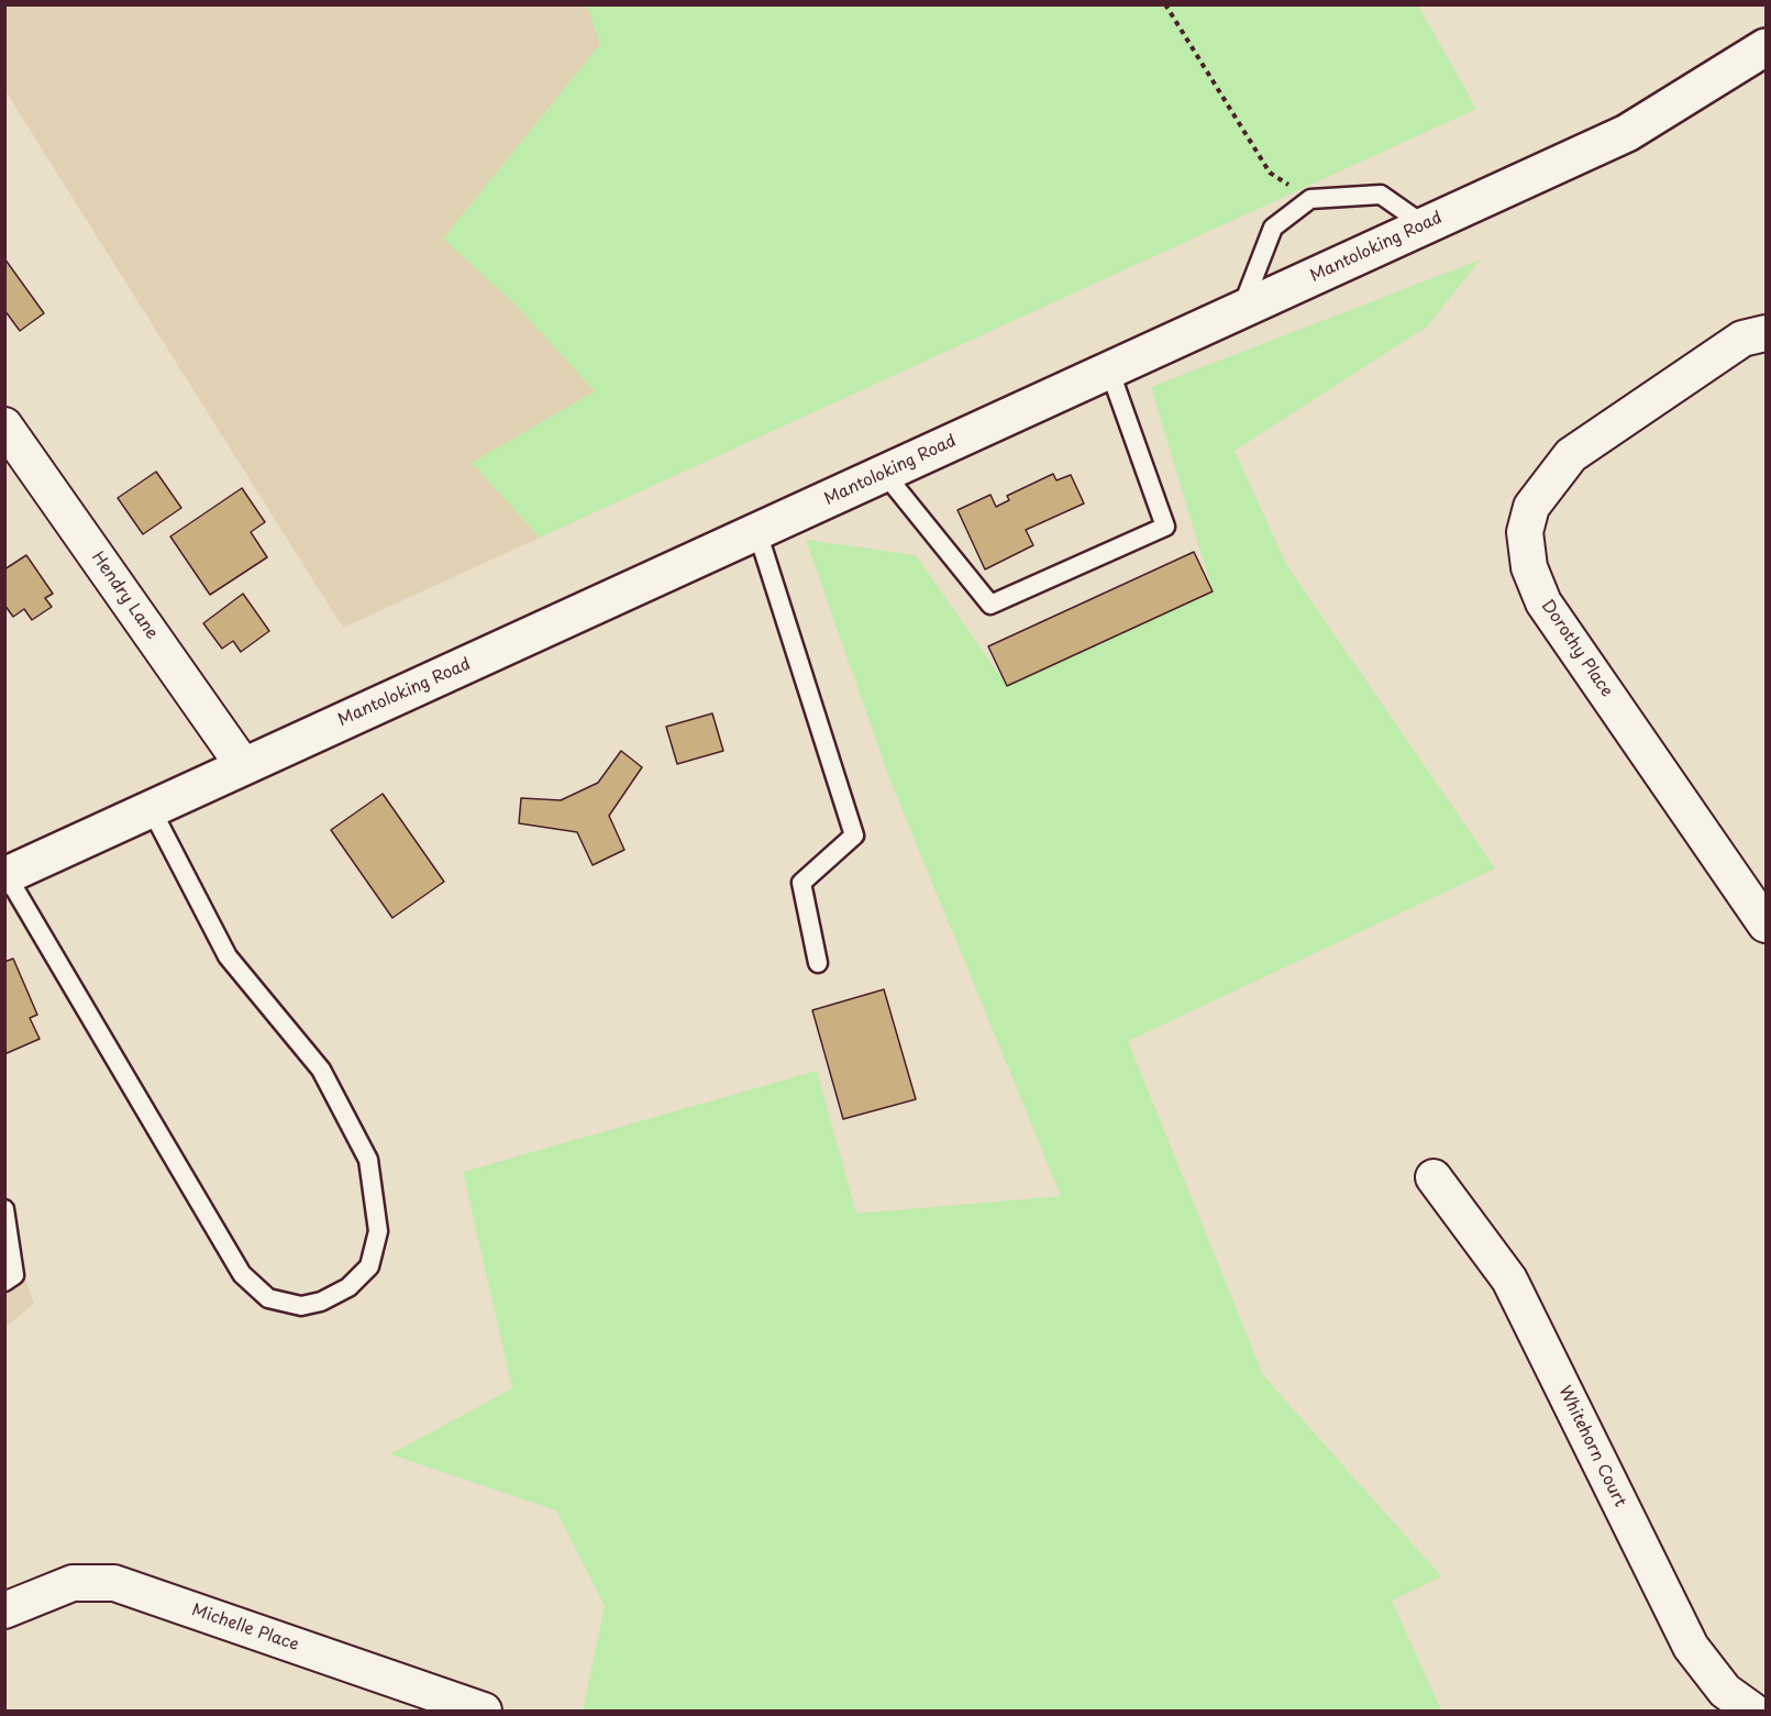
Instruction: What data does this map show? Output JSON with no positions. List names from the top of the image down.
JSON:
{
  "streets": {
    "main road": ["Mantoloking Road"],
    "street": [
      "Hendry Lane",
      "Dorothy Place",
      "Whitehorn Court",
      "Michelle Place"
    ]
  },
  "crossings": [
    ["Mantoloking Road", "Hendry Lane"]
  ]
}
